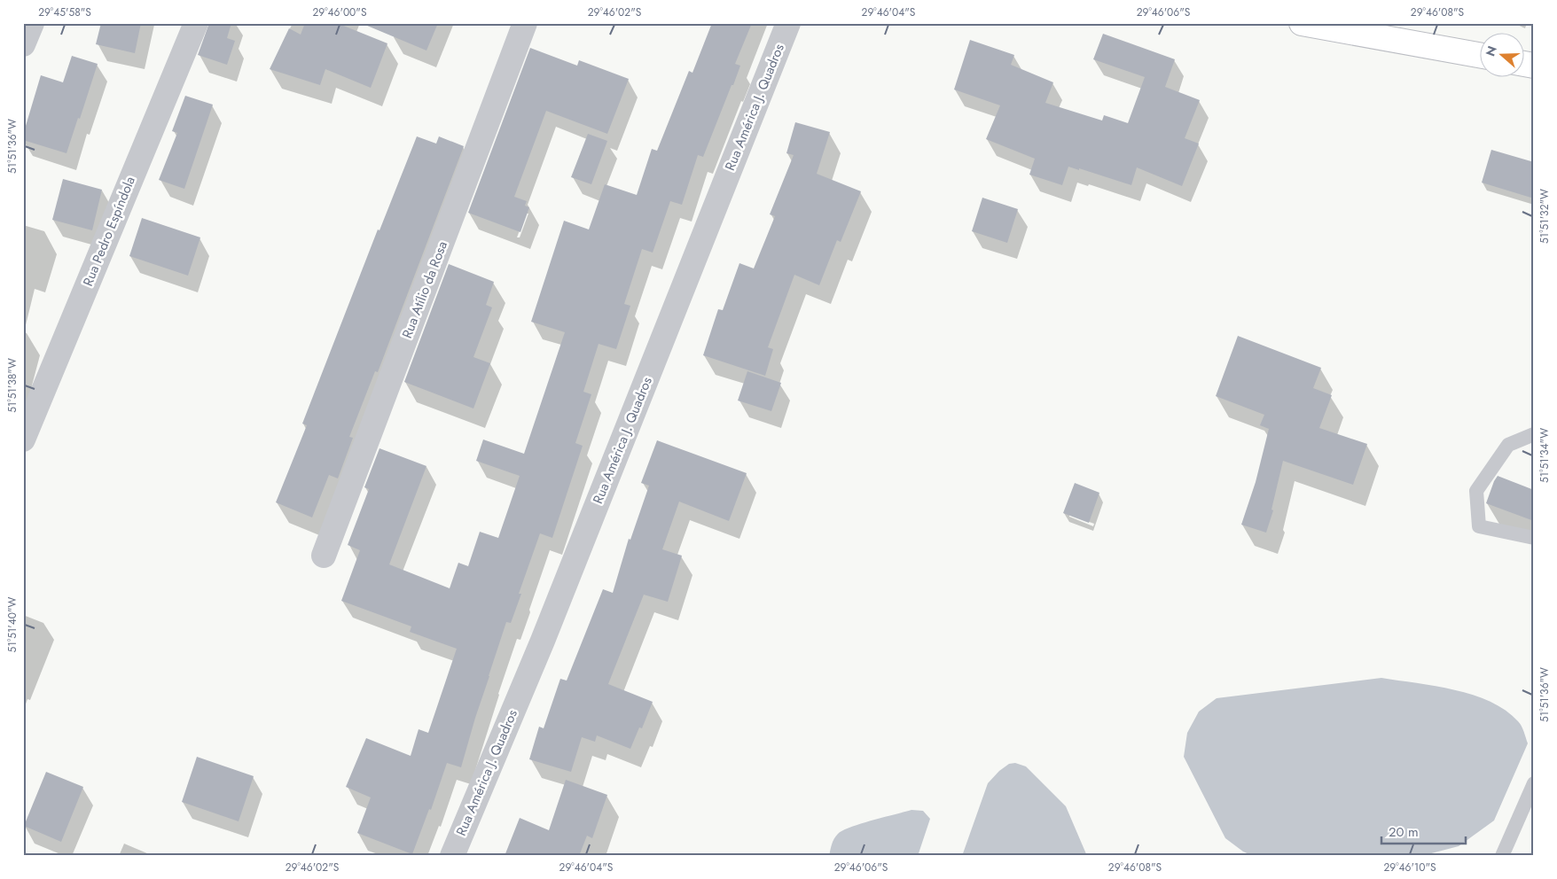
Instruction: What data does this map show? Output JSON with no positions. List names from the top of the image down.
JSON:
{
  "streets": {
    "street": ["Rua América J. Quadros", "Rua Pedro Espíndola", "Rua Atílio da Rosa"]
  },
  "scale_bar": "20 m",
  "north": "left",
  "coordinates": [
    "29°45'58\"S",
    "29°46'00\"S",
    "29°46'02\"S",
    "29°46'04\"S",
    "29°46'06\"S",
    "29°46'08\"S",
    "51°51'36\"W",
    "51°51'32\"W",
    "51°51'38\"W",
    "51°51'34\"W",
    "51°51'40\"W",
    "29°46'10\"S"
  ]
}
